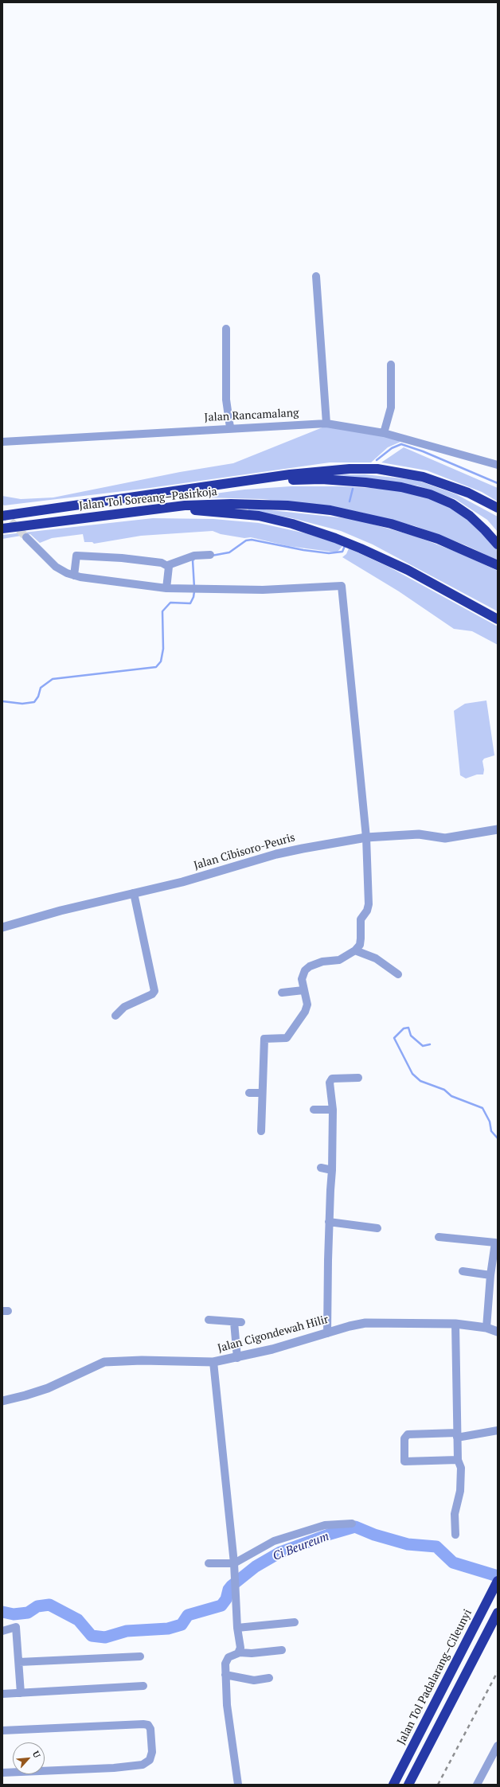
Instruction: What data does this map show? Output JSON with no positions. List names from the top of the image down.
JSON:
{
  "streets": {
    "highway": ["Jalan Tol Soreang–Pasirkoja", "Jalan Tol Padalarang–Cileunyi"],
    "street": ["Jalan Rancamalang", "Jalan Cibisoro-Peuris", "Jalan Cigondewah Hilir"]
  },
  "water": ["Ci Beureum"],
  "north": "top right"
}
